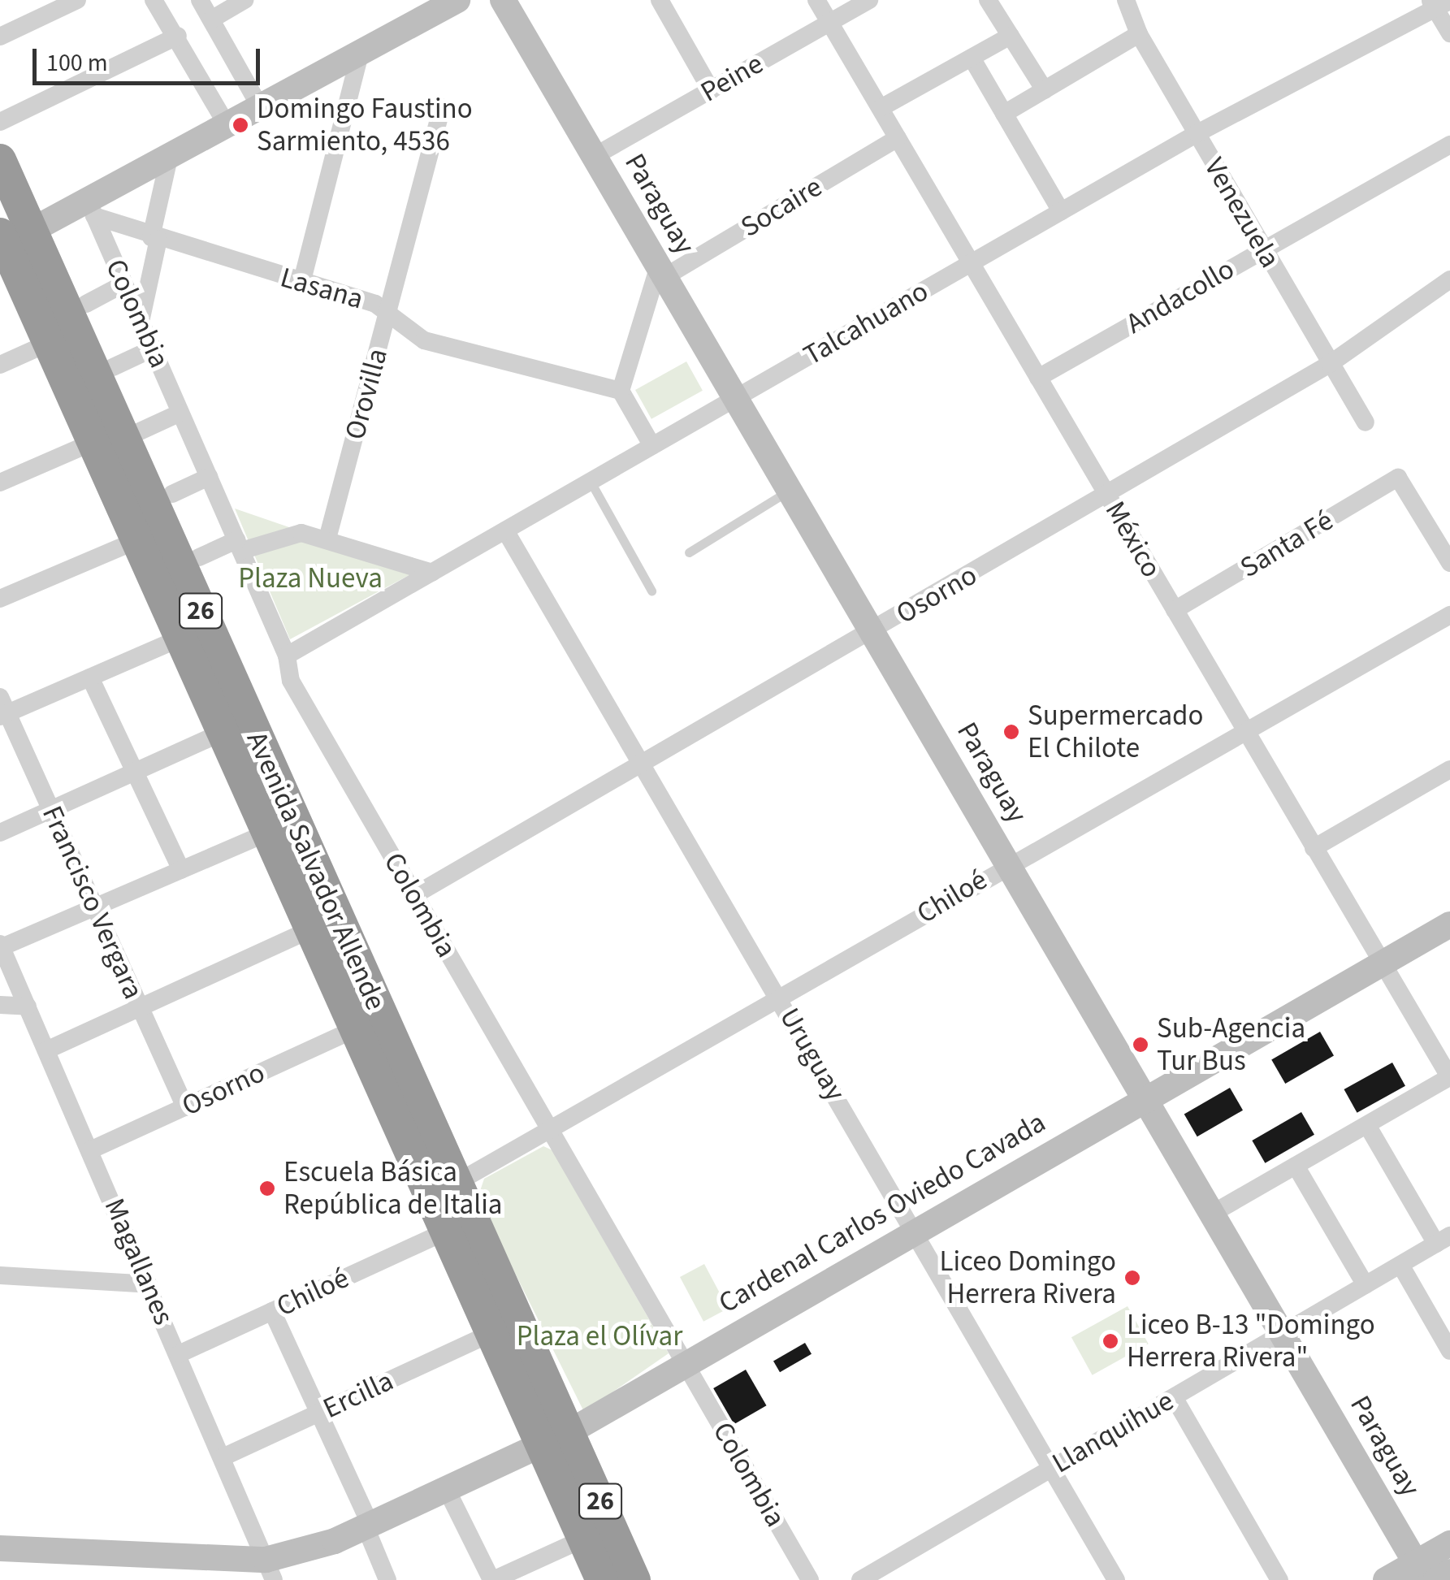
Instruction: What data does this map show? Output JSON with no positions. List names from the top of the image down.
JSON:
{
  "streets": {
    "highway": ["26", "Avenida Salvador Allende"],
    "street": [
      "Peine",
      "Paraguay",
      "Socaire",
      "Venezuela",
      "Lasana",
      "Andacollo",
      "Colombia",
      "Talcahuano",
      "Orovilla",
      "México",
      "Santa Fé",
      "Osorno",
      "Chiloé",
      "Francisco Vergara",
      "Uruguay",
      "Cardenal Carlos Oviedo Cavada",
      "Magallanes",
      "Ercilla",
      "Llanquihue"
    ]
  },
  "crossings": [
    ["Peine", "Paraguay"],
    ["Peine", "México"],
    ["Paraguay", "Socaire"],
    ["Paraguay", "Talcahuano"],
    ["Paraguay", "Osorno"],
    ["Paraguay", "Chiloé"],
    ["Paraguay", "Cardenal Carlos Oviedo Cavada"],
    ["Paraguay", "Llanquihue"],
    ["Socaire", "México"],
    ["Venezuela", "Andacollo"],
    ["Venezuela", "Talcahuano"],
    ["Venezuela", "Osorno"],
    ["Lasana", "Colombia"],
    ["Lasana", "Orovilla"],
    ["Andacollo", "México"],
    ["Colombia", "Talcahuano"],
    ["Colombia", "Osorno"],
    ["Colombia", "Chiloé"],
    ["Colombia", "Cardenal Carlos Oviedo Cavada"],
    ["Talcahuano", "México"],
    ["Talcahuano", "Uruguay"],
    ["México", "Santa Fé"],
    ["México", "Osorno"],
    ["México", "Chiloé"],
    ["México", "Cardenal Carlos Oviedo Cavada"],
    ["Osorno", "Avenida Salvador Allende"],
    ["Osorno", "Francisco Vergara"],
    ["Osorno", "Uruguay"],
    ["Osorno", "Magallanes"],
    ["Avenida Salvador Allende", "Chiloé"],
    ["Avenida Salvador Allende", "Cardenal Carlos Oviedo Cavada"],
    ["Avenida Salvador Allende", "Ercilla"],
    ["Chiloé", "Uruguay"],
    ["Chiloé", "Magallanes"],
    ["Uruguay", "Cardenal Carlos Oviedo Cavada"],
    ["Uruguay", "Llanquihue"],
    ["Cardenal Carlos Oviedo Cavada", "Magallanes"],
    ["Magallanes", "Ercilla"]
  ],
  "parks": ["Plaza Nueva", "Plaza el Olívar"],
  "places": [
    "Domingo Faustino Sarmiento, 4536",
    "Supermercado El Chilote",
    "Sub-Agencia Tur Bus",
    "Escuela Básica República de Italia",
    "Liceo Domingo Herrera Rivera",
    "Liceo B-13 \"Domingo Herrera Rivera\""
  ],
  "scale_bar": "100 m"
}
